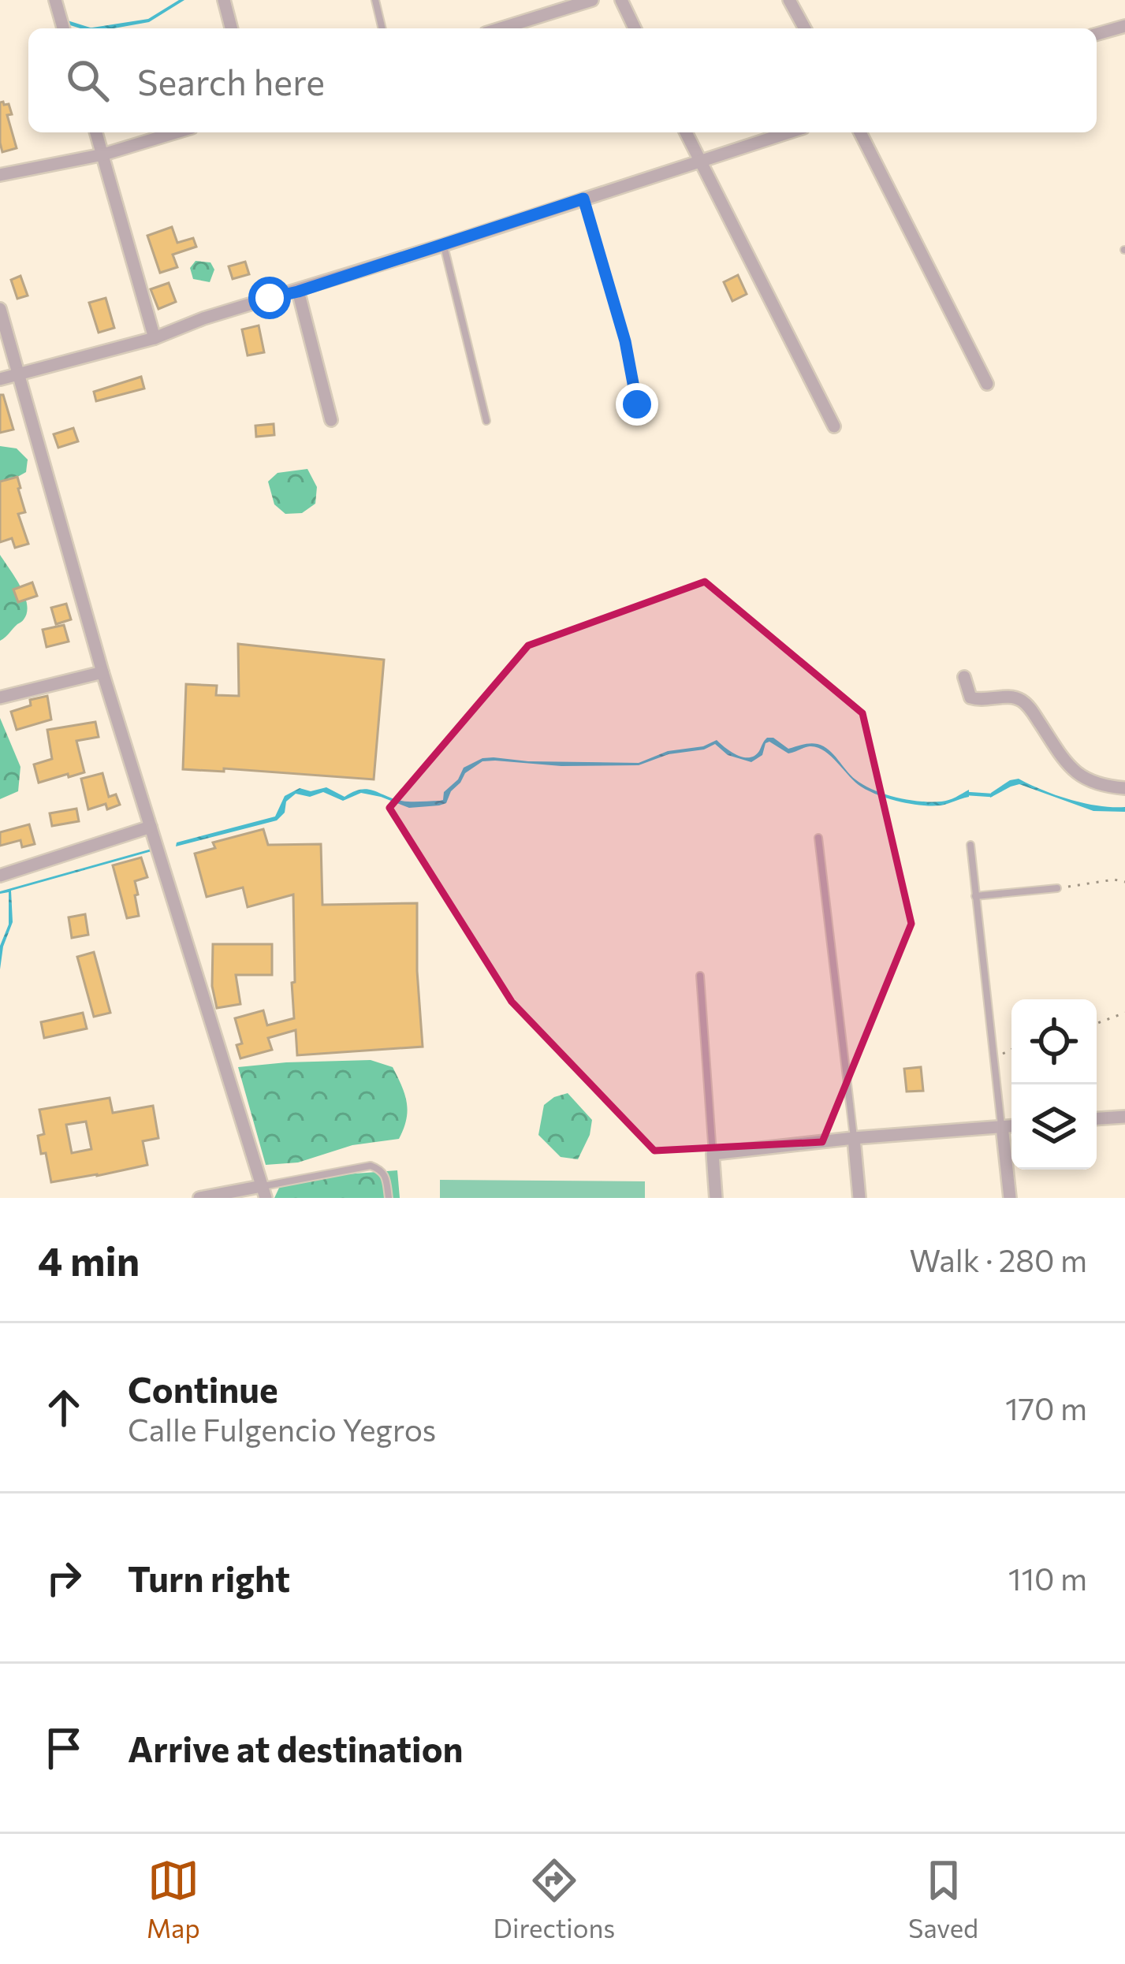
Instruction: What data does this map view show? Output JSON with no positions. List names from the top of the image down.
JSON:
{
  "page": {
    "search": "Search here",
    "heading": ["4 min", "Walk · 280 m"],
    "list": [
      ["Continue", "Calle Fulgencio Yegros", "170 m"],
      ["Turn right", "110 m"],
      "Arrive at destination"
    ],
    "nav": ["Map", "Directions", "Saved"]
  }
}
